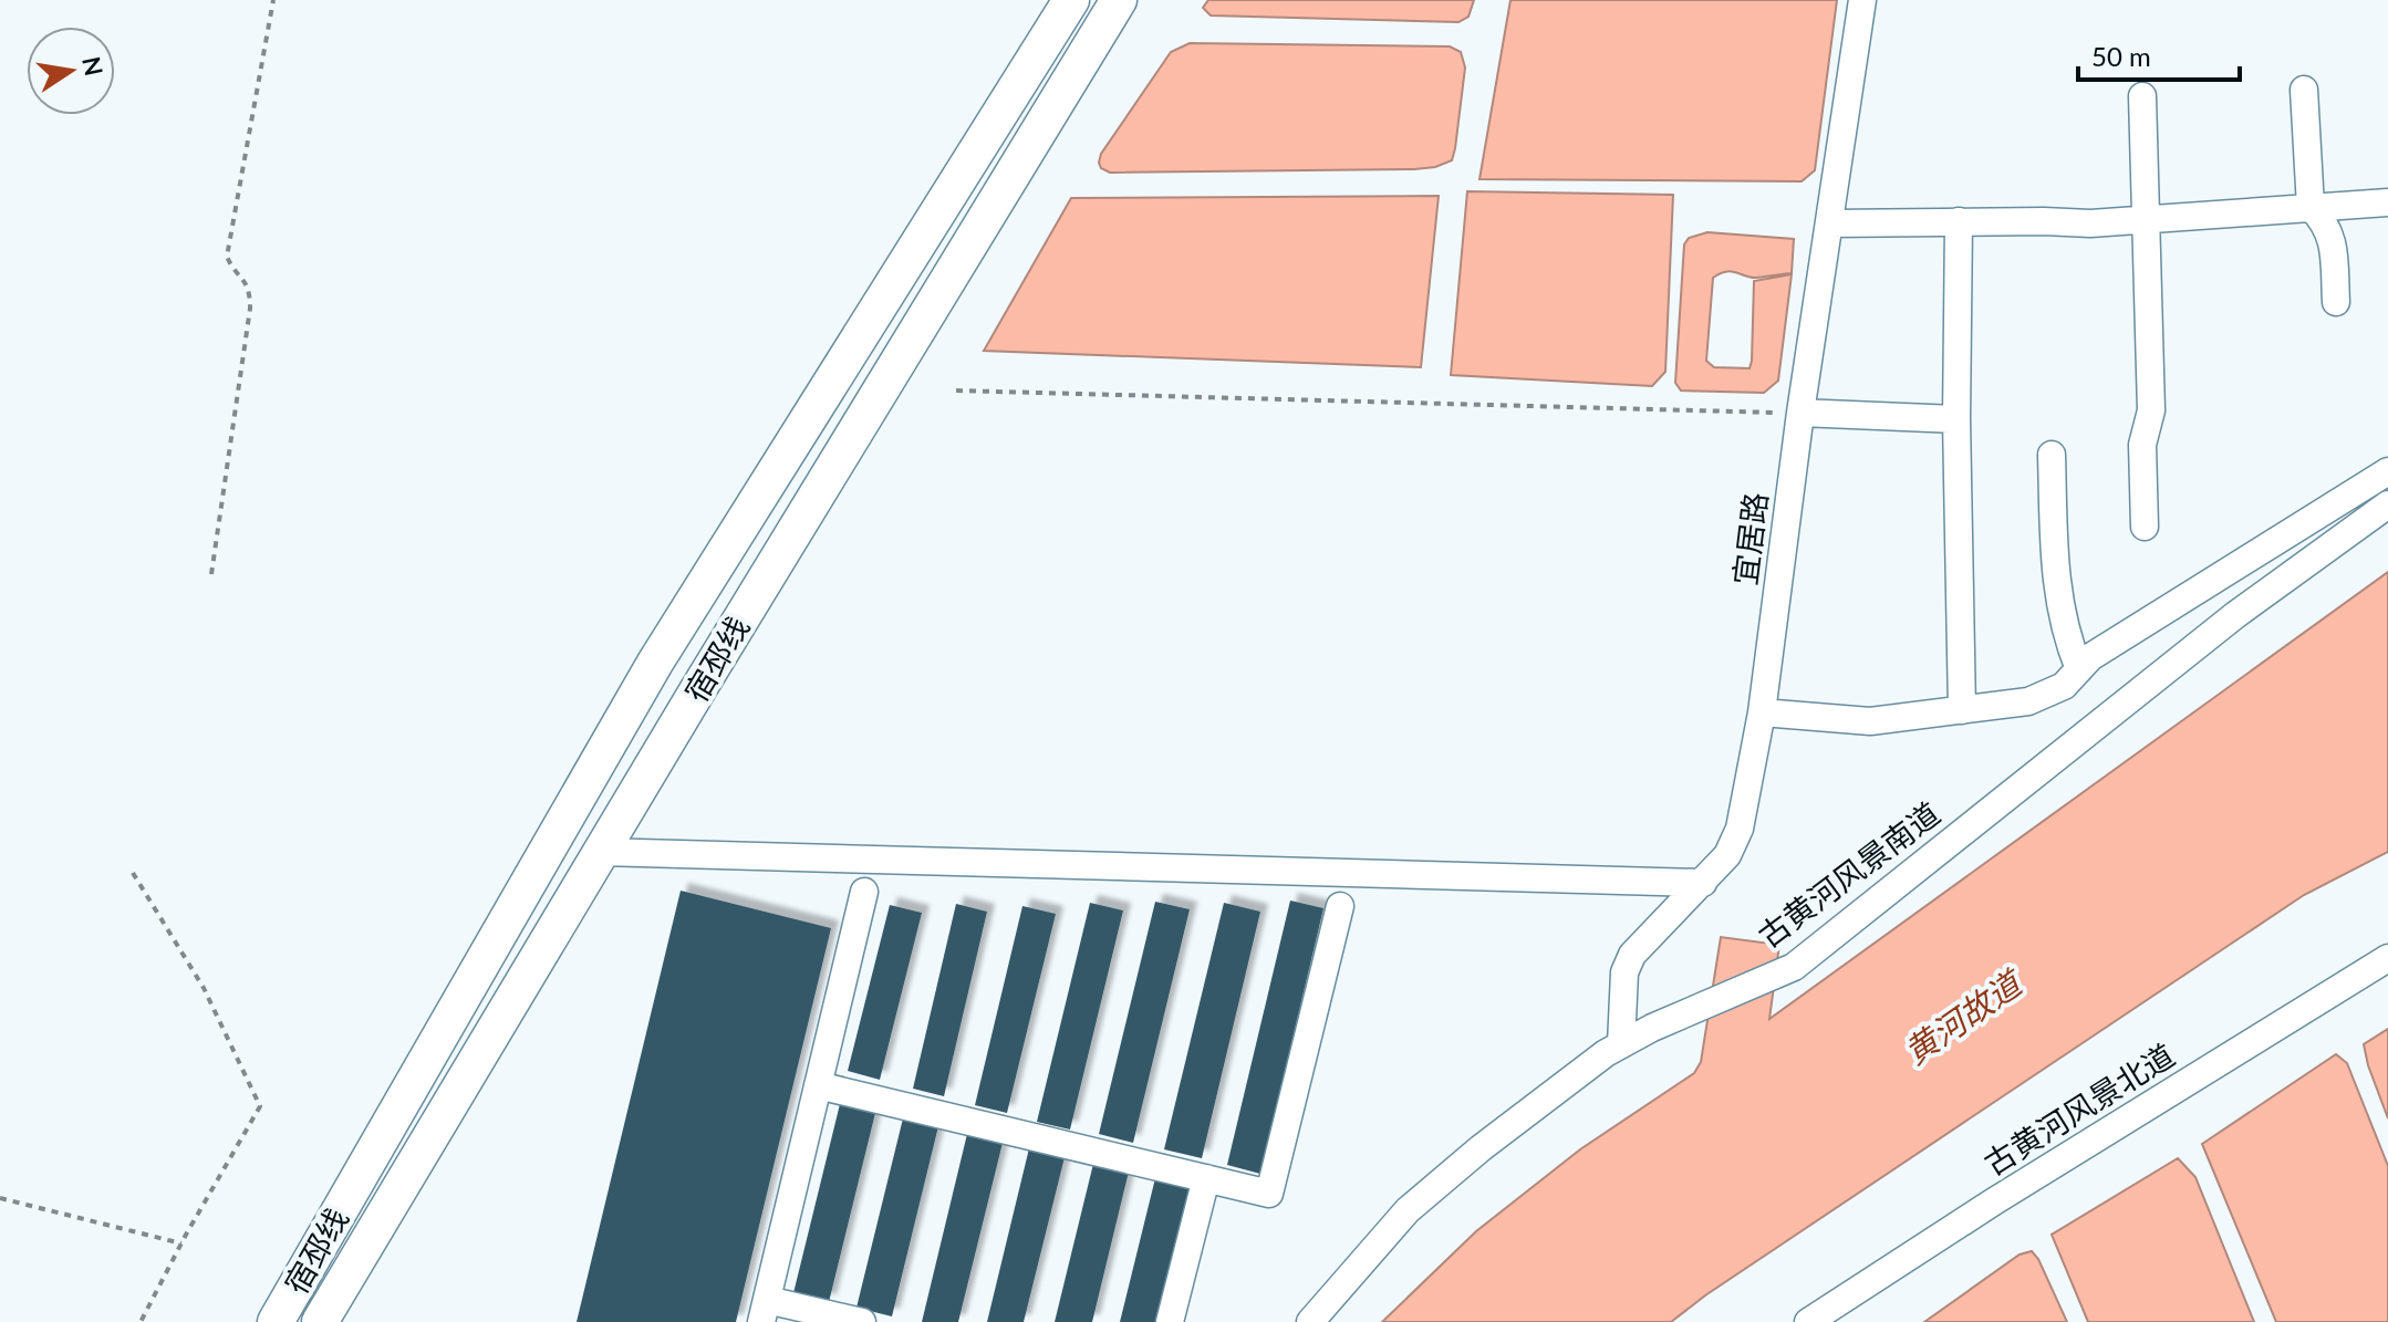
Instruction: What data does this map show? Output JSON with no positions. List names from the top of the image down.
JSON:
{
  "streets": {
    "main road": ["宿邳线"],
    "street": ["宜居路", "古黄河风景南道", "古黄河风景北道"]
  },
  "crossings": [
    ["宜居路", "古黄河风景南道"]
  ],
  "water": ["黄河故道"],
  "scale_bar": "50 m",
  "north": "right"
}
